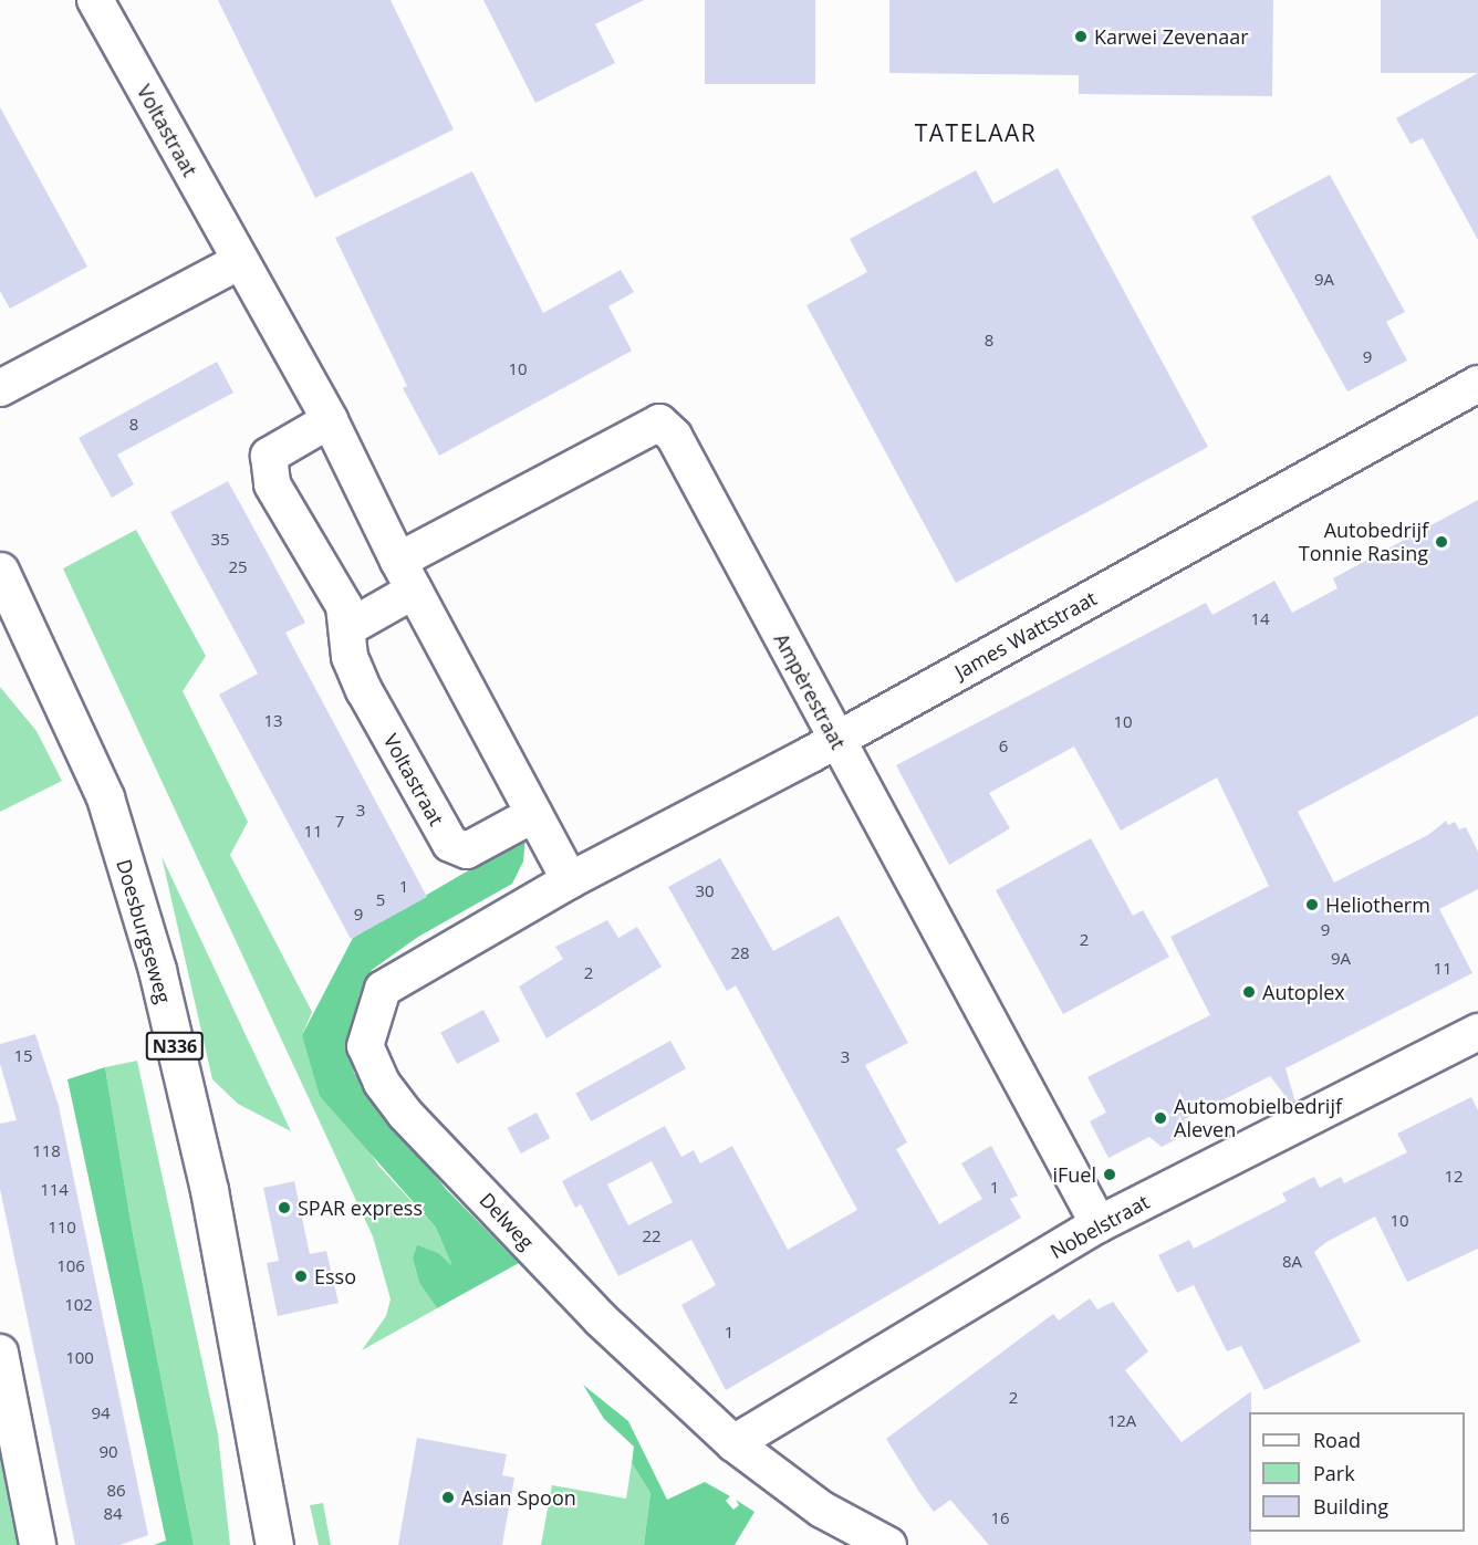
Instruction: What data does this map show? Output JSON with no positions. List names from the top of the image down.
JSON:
{
  "streets": {
    "main road": ["Doesburgseweg", "N336"],
    "street": [
      "Voltastraat",
      "James Wattstraat",
      "Ampèrestraat",
      "Delweg",
      "Nobelstraat"
    ]
  },
  "crossings": [
    ["Voltastraat", "James Wattstraat"],
    ["Voltastraat", "Ampèrestraat"],
    ["Voltastraat", "Delweg"],
    ["James Wattstraat", "Ampèrestraat"],
    ["James Wattstraat", "Delweg"],
    ["Ampèrestraat", "Nobelstraat"],
    ["Delweg", "Nobelstraat"]
  ],
  "districts": ["TATELAAR"],
  "places": [
    "Karwei Zevenaar",
    "Autobedrijf Tonnie Rasing",
    "Heliotherm",
    "Autoplex",
    "Automobielbedrijf Aleven",
    "iFuel",
    "SPAR express",
    "Esso",
    "Asian Spoon"
  ],
  "house_numbers": [
    "9A",
    "8",
    "9",
    "10",
    "8",
    "35",
    "25",
    "14",
    "13",
    "10",
    "6",
    "3",
    "7",
    "11",
    "1",
    "30",
    "5",
    "9",
    "9",
    "2",
    "28",
    "9A",
    "11",
    "2",
    "15",
    "3",
    "118",
    "12",
    "1",
    "114",
    "10",
    "110",
    "22",
    "8A",
    "106",
    "102",
    "1",
    "100",
    "2",
    "94",
    "12A",
    "90",
    "86",
    "84",
    "16"
  ],
  "legend": ["Road", "Park", "Building"]
}
